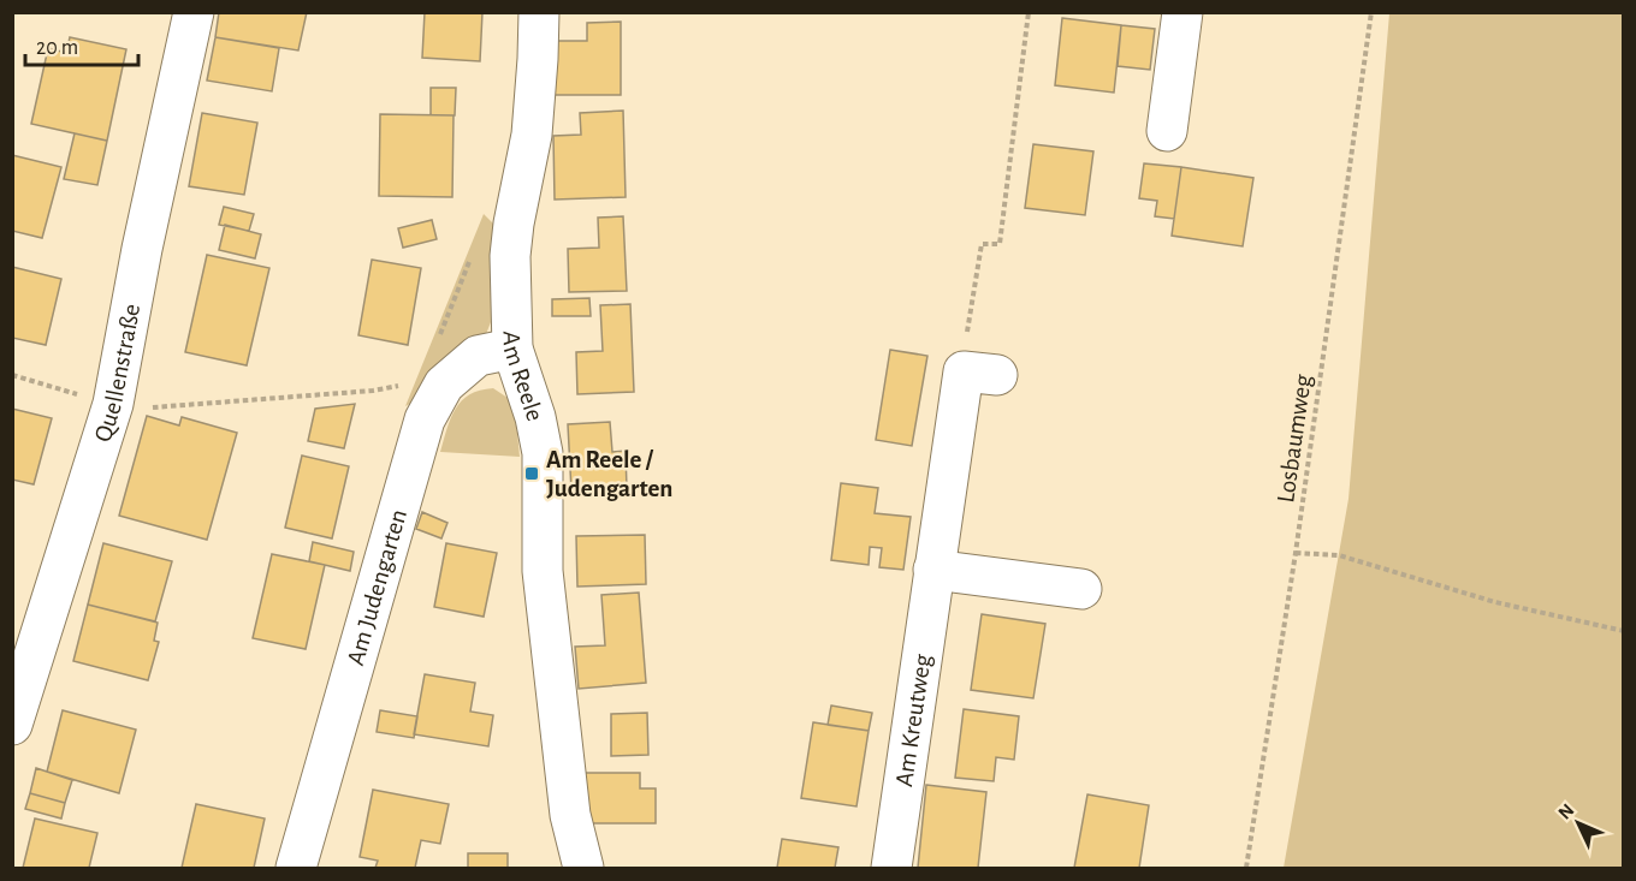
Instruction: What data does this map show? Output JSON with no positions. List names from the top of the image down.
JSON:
{
  "streets": {
    "street": [
      "Quellenstraße",
      "Am Reele",
      "Am Judengarten",
      "Am Kreutweg"
    ],
    "path": ["Losbaumweg"]
  },
  "crossings": [
    ["Am Reele", "Am Judengarten"]
  ],
  "places": {
    "transit": ["Am Reele / Judengarten"]
  },
  "scale_bar": "20 m",
  "north": "top left"
}
